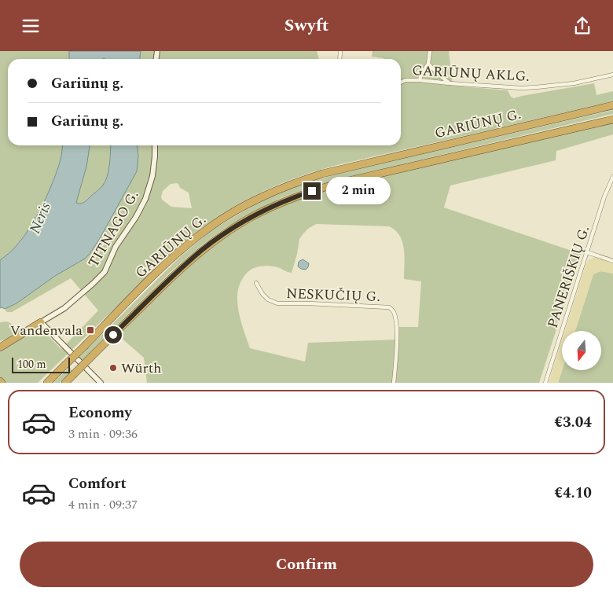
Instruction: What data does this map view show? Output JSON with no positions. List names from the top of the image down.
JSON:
{
  "streets": {
    "highway": ["GARIŪNŲ G."],
    "street": [
      "GARIŪNŲ AKLG.",
      "TITNAGO G.",
      "PANERIŠKIŲ G.",
      "NESKUČIŲ G."
    ]
  },
  "water": ["Neris"],
  "places": {
    "transit": ["Vandenvala"],
    "other": ["Würth"]
  },
  "scale_bar": "100 m",
  "north": "bottom",
  "page": {
    "header": "Swyft",
    "banner": ["Gariūnų g.", "Gariūnų g."],
    "bubble": "2 min",
    "scale": "100 m",
    "list": [
      {
        "name": "Economy",
        "note": "3 min · 09:36",
        "value": "€3.04"
      },
      {
        "name": "Comfort",
        "note": "4 min · 09:37",
        "value": "€4.10"
      }
    ],
    "buttons": "Confirm"
  }
}
